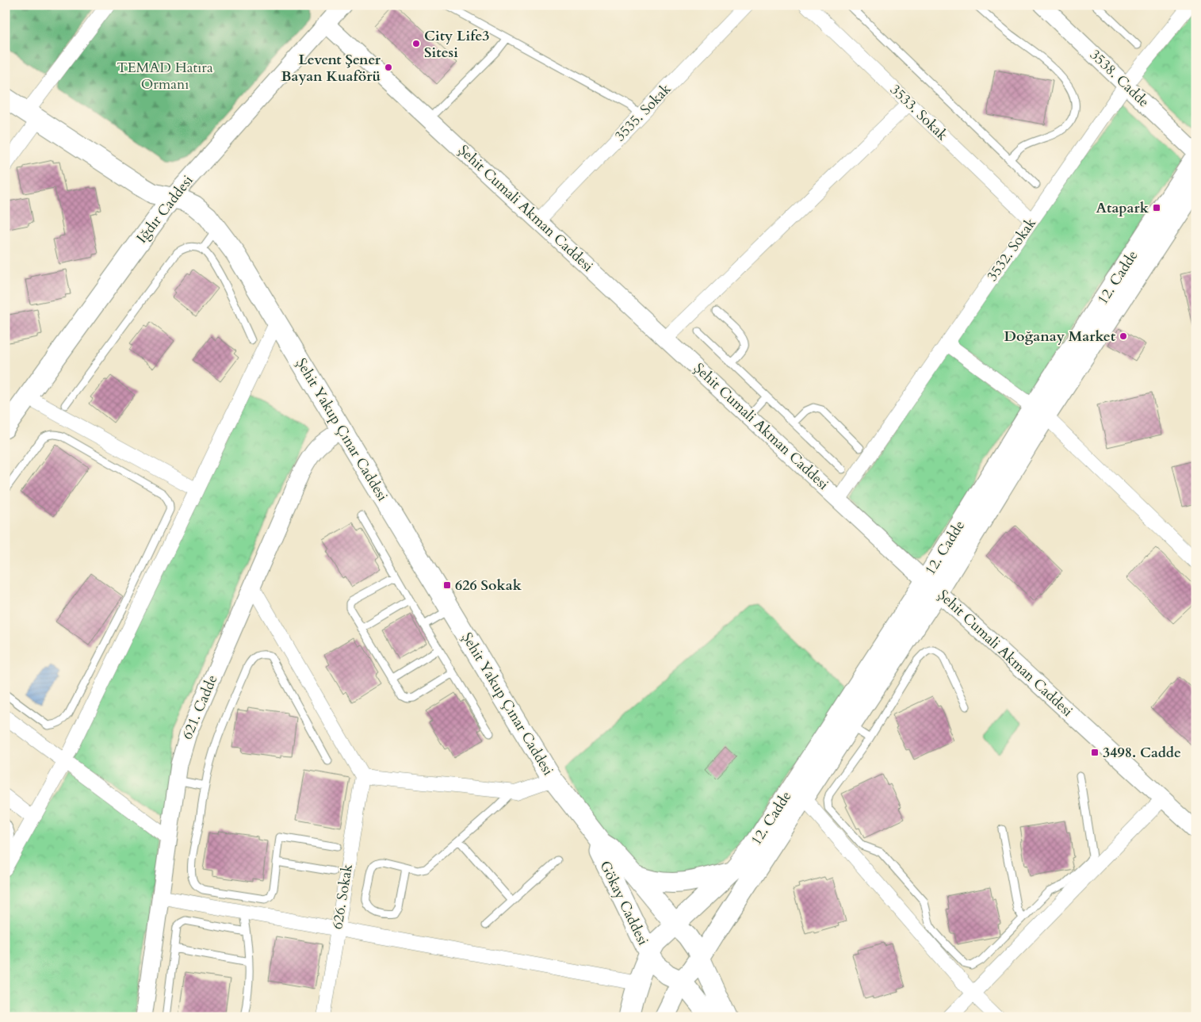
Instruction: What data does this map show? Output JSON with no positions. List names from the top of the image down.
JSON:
{
  "streets": {
    "main road": [
      "Iğdır Caddesi",
      "12. Cadde",
      "Şehit Yakup Çınar Caddesi",
      "Gökay Caddesi"
    ],
    "street": [
      "3538. Cadde",
      "3535. Sokak",
      "3533. Sokak",
      "Şehit Cumali Akman Caddesi",
      "3532. Sokak",
      "621. Cadde",
      "626. Sokak"
    ]
  },
  "crossings": [
    ["3538. Cadde", "3532. Sokak"],
    ["3535. Sokak", "Şehit Cumali Akman Caddesi"],
    ["3533. Sokak", "3532. Sokak"],
    ["Şehit Cumali Akman Caddesi", "Iğdır Caddesi"],
    ["Şehit Cumali Akman Caddesi", "3532. Sokak"],
    ["Şehit Cumali Akman Caddesi", "12. Cadde"],
    ["Iğdır Caddesi", "Şehit Yakup Çınar Caddesi"],
    ["12. Cadde", "Gökay Caddesi"],
    ["Şehit Yakup Çınar Caddesi", "621. Cadde"],
    ["Şehit Yakup Çınar Caddesi", "Gökay Caddesi"]
  ],
  "parks": ["TEMAD Hatıra Ormanı"],
  "places": {
    "other": ["City Life3 Sitesi", "Levent Şener Bayan Kuaförü", "Doğanay Market"],
    "transit": ["Atapark", "626 Sokak", "3498. Cadde"]
  }
}
